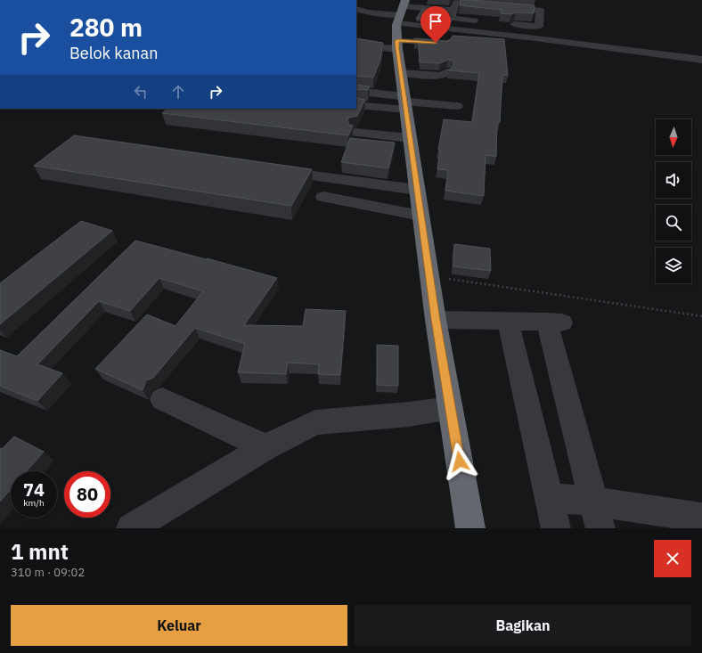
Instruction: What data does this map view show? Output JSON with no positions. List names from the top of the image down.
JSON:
{
  "north": "bottom",
  "page": {
    "turn": ["280 m", "Belok kanan"],
    "speed": "74 km/h",
    "limit": "80",
    "heading": ["1 mnt", "310 m · 09:02"],
    "buttons": ["Keluar", "Bagikan"]
  }
}
